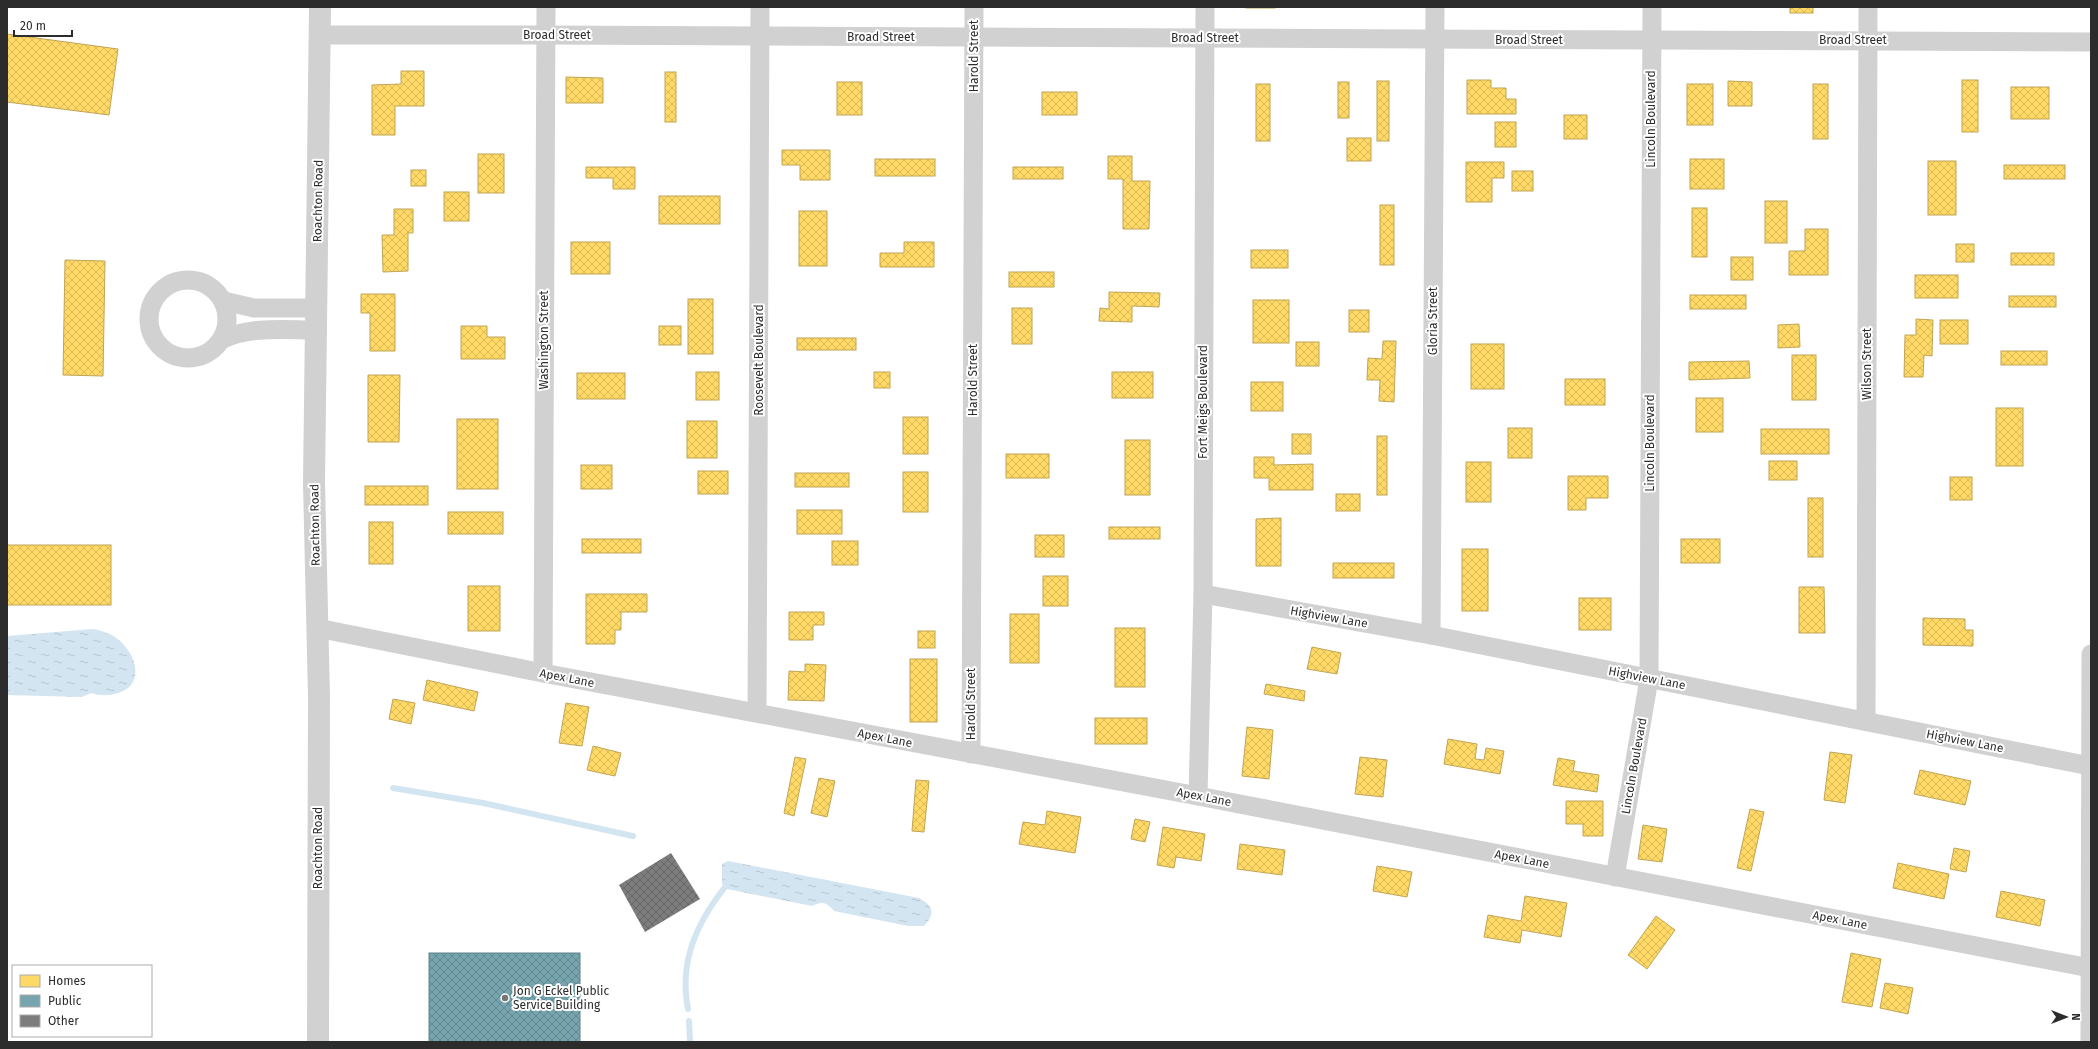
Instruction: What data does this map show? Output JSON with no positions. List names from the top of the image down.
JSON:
{
  "streets": {
    "street": [
      "Broad Street",
      "Harold Street",
      "Lincoln Boulevard",
      "Roachton Road",
      "Gloria Street",
      "Washington Street",
      "Roosevelt Boulevard",
      "Wilson Street",
      "Fort Meigs Boulevard",
      "Highview Lane",
      "Apex Lane"
    ]
  },
  "crossings": [
    ["Broad Street", "Harold Street"],
    ["Broad Street", "Lincoln Boulevard"],
    ["Broad Street", "Roachton Road"],
    ["Broad Street", "Gloria Street"],
    ["Broad Street", "Washington Street"],
    ["Broad Street", "Roosevelt Boulevard"],
    ["Broad Street", "Wilson Street"],
    ["Broad Street", "Fort Meigs Boulevard"],
    ["Harold Street", "Apex Lane"],
    ["Lincoln Boulevard", "Highview Lane"],
    ["Lincoln Boulevard", "Apex Lane"],
    ["Roachton Road", "Apex Lane"],
    ["Gloria Street", "Highview Lane"],
    ["Washington Street", "Apex Lane"],
    ["Roosevelt Boulevard", "Apex Lane"],
    ["Wilson Street", "Highview Lane"],
    ["Fort Meigs Boulevard", "Highview Lane"],
    ["Fort Meigs Boulevard", "Apex Lane"]
  ],
  "places": ["Jon G Eckel Public Service Building"],
  "legend": ["Homes", "Public", "Other"],
  "scale_bar": "20 m",
  "north": "right"
}
